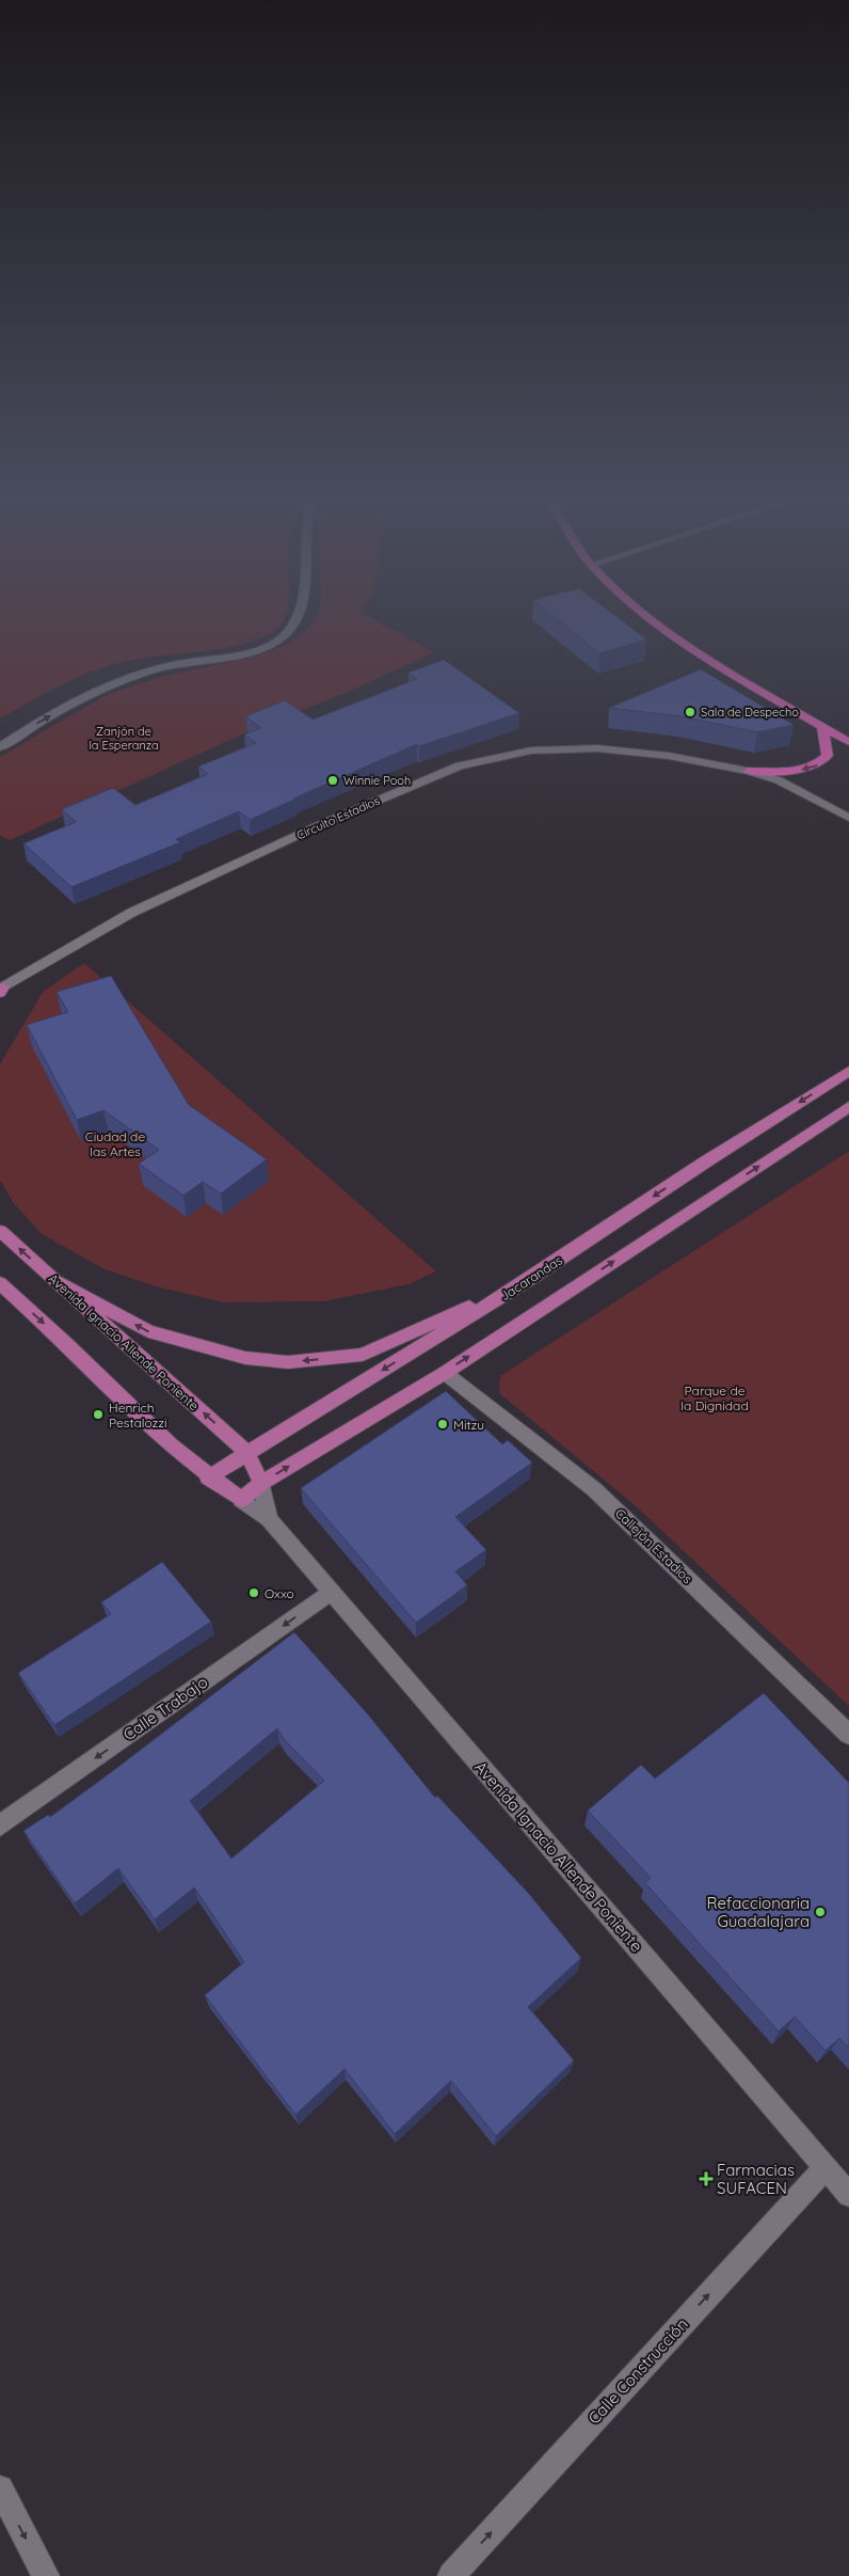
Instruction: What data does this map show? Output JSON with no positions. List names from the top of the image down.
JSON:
{
  "streets": {
    "main road": ["Jacarandas", "Avenida Ignacio Allende Poniente"],
    "street": [
      "Circuito Estadios",
      "Callejón Estadios",
      "Calle Trabajo",
      "Calle Construcción"
    ]
  },
  "crossings": [
    ["Jacarandas", "Avenida Ignacio Allende Poniente"],
    ["Avenida Ignacio Allende Poniente", "Calle Trabajo"],
    ["Avenida Ignacio Allende Poniente", "Calle Construcción"]
  ],
  "one_way": ["Calle Trabajo", "Calle Construcción"],
  "parks": ["Zanjón de la Esperanza", "Ciudad de las Artes", "Parque de la Dignidad"],
  "places": {
    "other": [
      "Sala de Despecho",
      "Winnie Pooh",
      "Henrich Pestalozzi",
      "Mitzu",
      "Oxxo",
      "Refaccionaria Guadalajara"
    ],
    "health": ["Farmacias SUFACEN"]
  }
}
